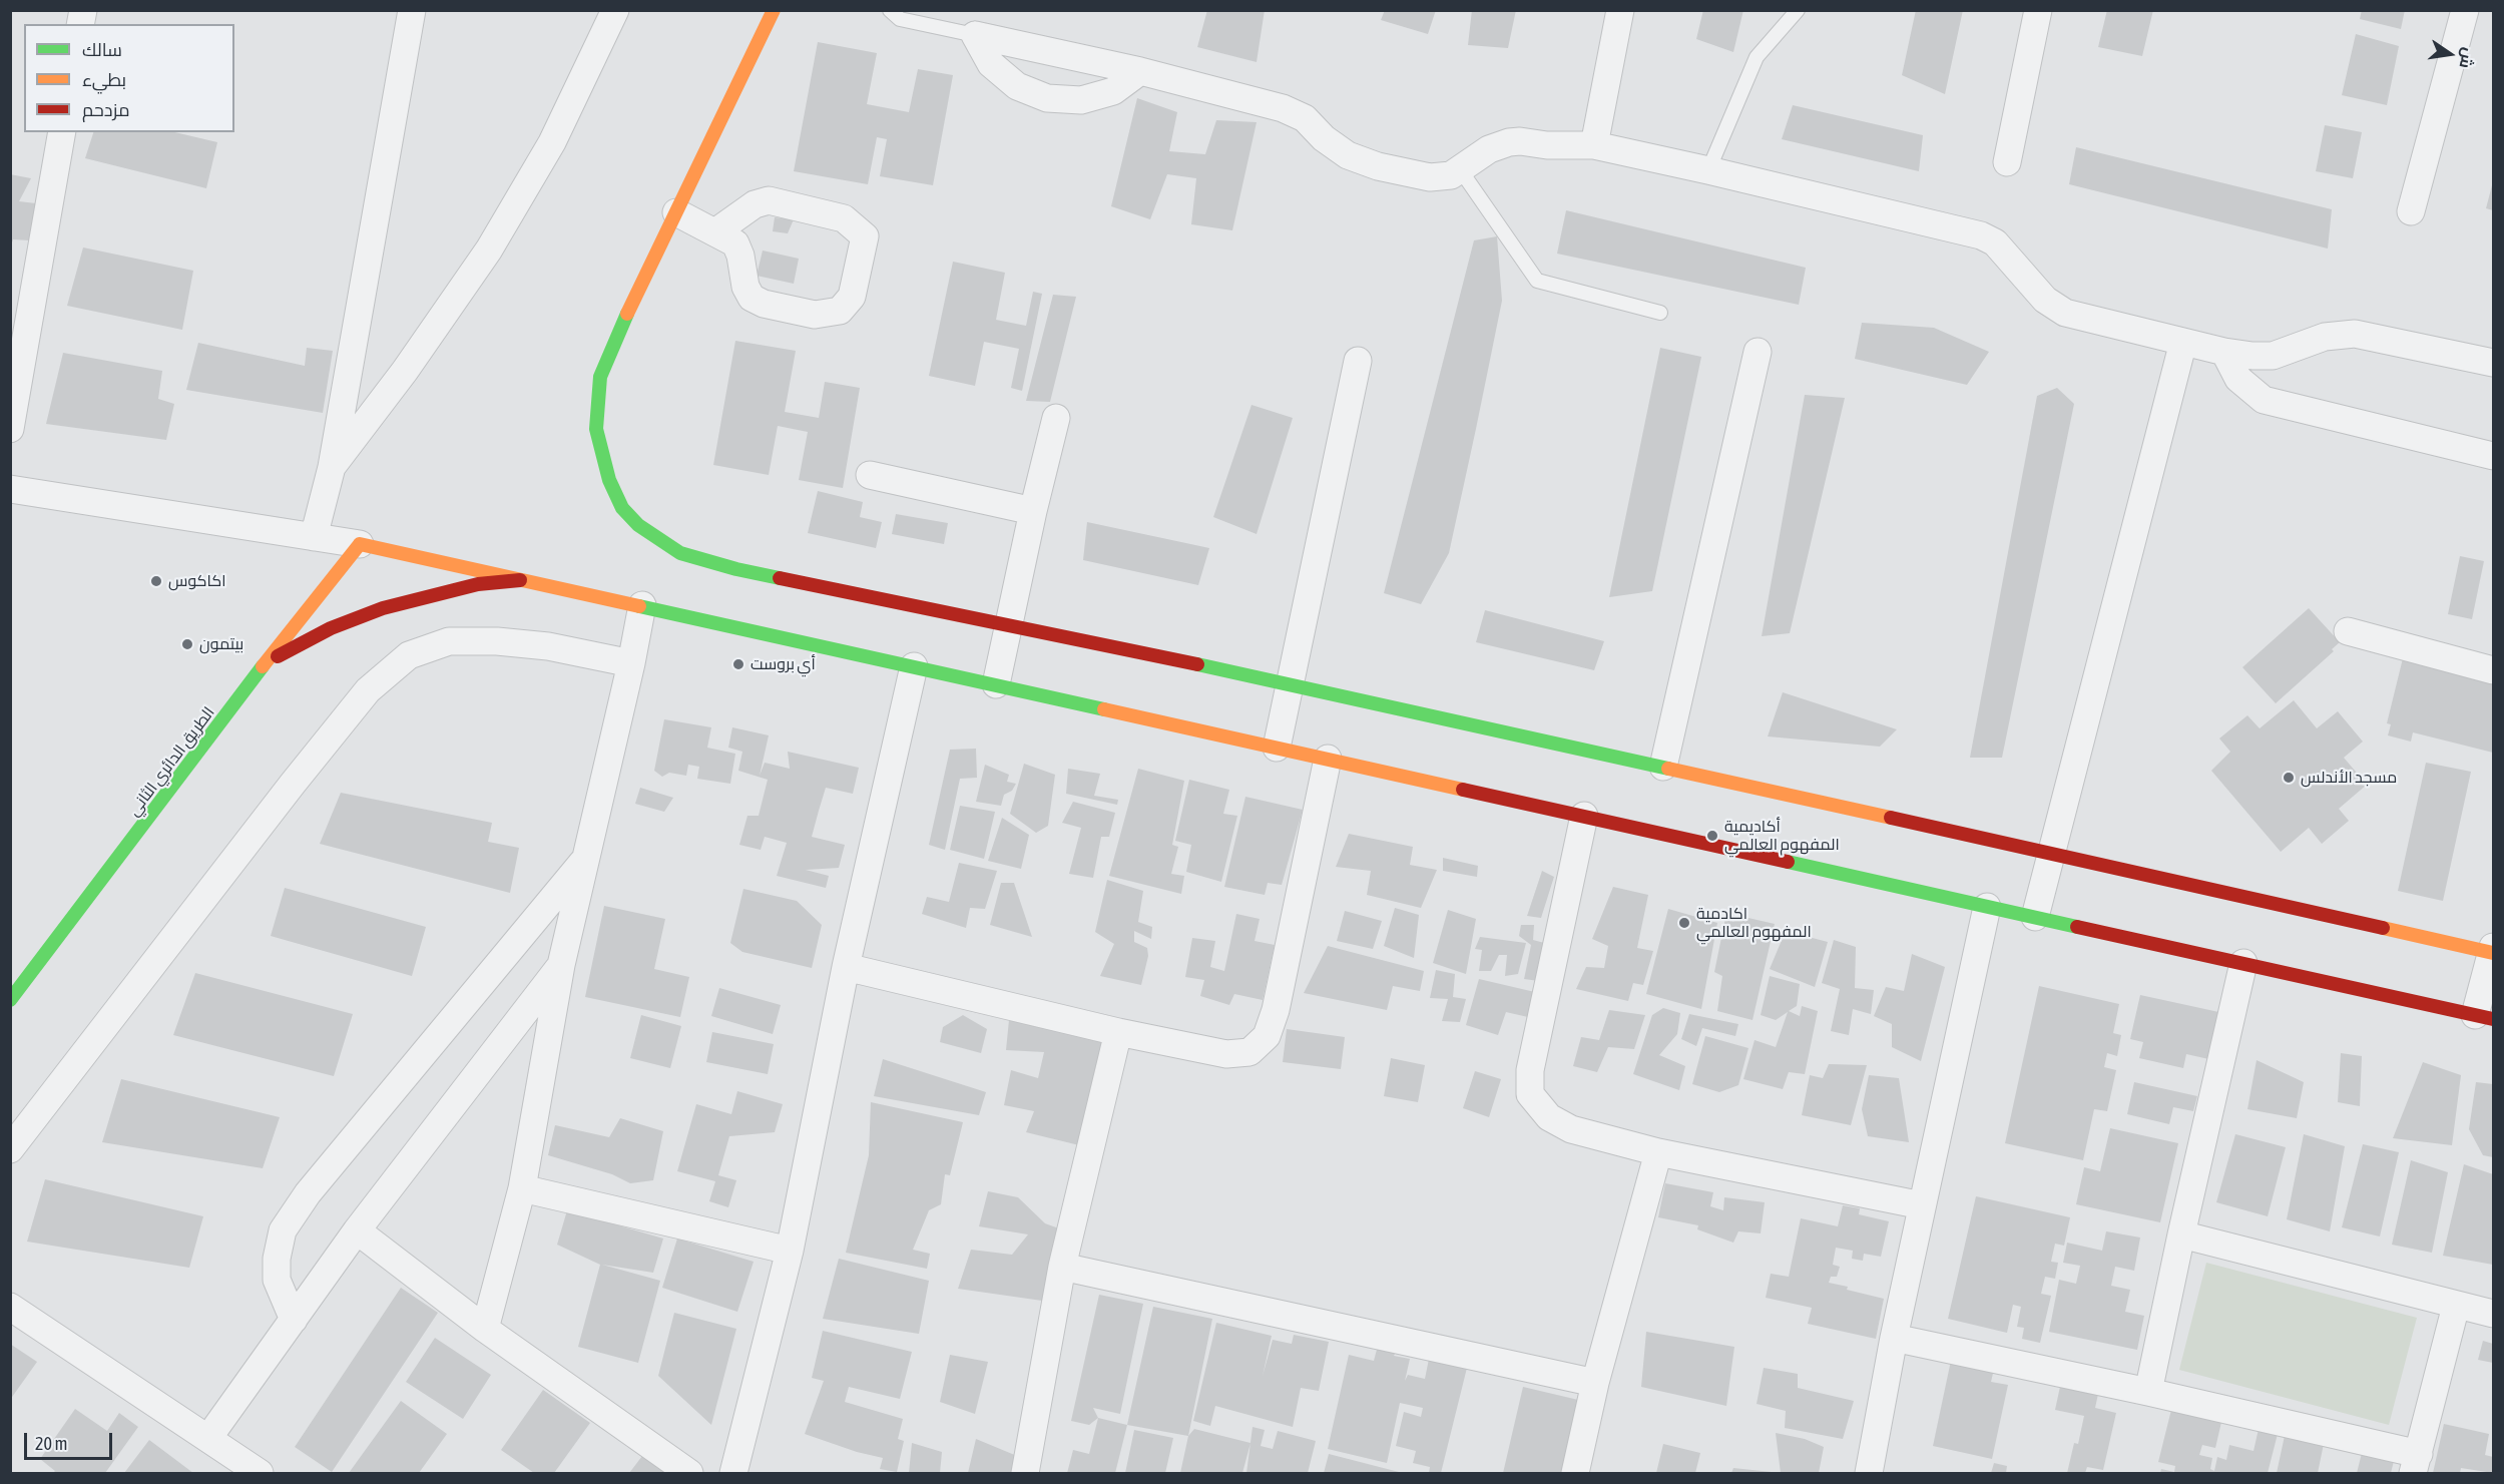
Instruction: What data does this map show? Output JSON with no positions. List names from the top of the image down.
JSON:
{
  "streets": {
    "main road": ["الطريق الدائري الثاني"]
  },
  "places": [
    "اكاكوس",
    "بيتمون",
    "أي بروست",
    "مسجد الأندلس",
    "أكاديمية المفهوم العالمي",
    "اكادمية المفهوم العالمي"
  ],
  "legend": ["سالك", "بطيء", "مزدحم"],
  "scale_bar": "20 m",
  "north": "right"
}
